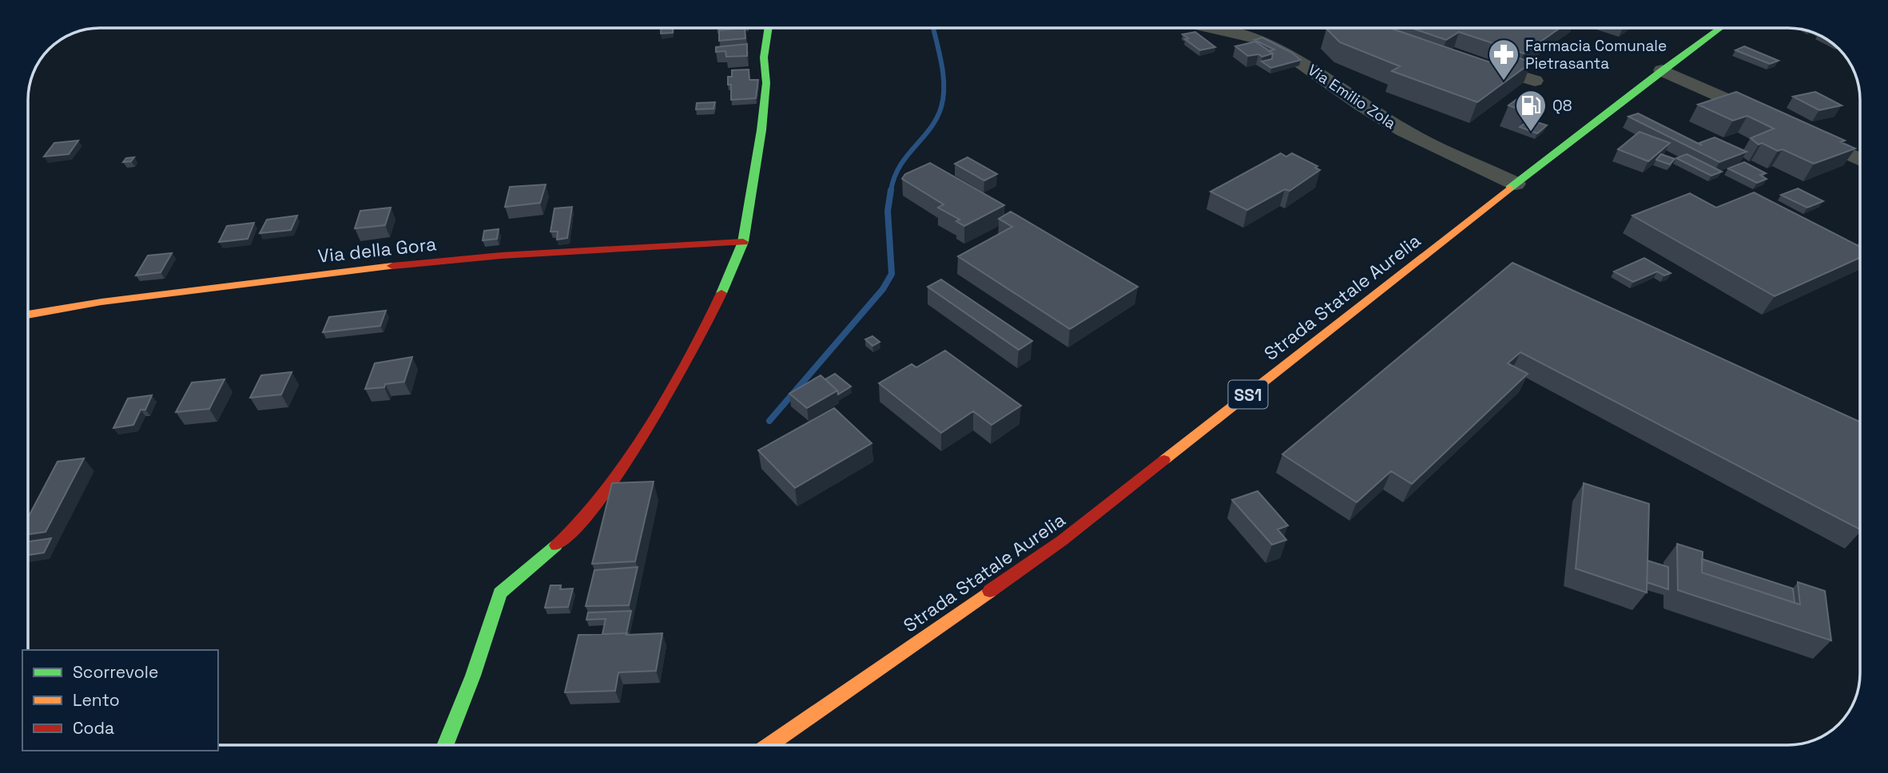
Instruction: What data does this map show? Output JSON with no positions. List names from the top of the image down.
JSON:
{
  "streets": {
    "street": [
      "Via Emilio Zola",
      "Via della Gora",
      "Strada Statale Aurelia",
      "SS1"
    ]
  },
  "crossings": [
    ["Via Emilio Zola", "Strada Statale Aurelia"]
  ],
  "places": {
    "pharmacy": ["Farmacia Comunale Pietrasanta"],
    "fuel station": ["Q8"]
  },
  "legend": ["Scorrevole", "Lento", "Coda"]
}
